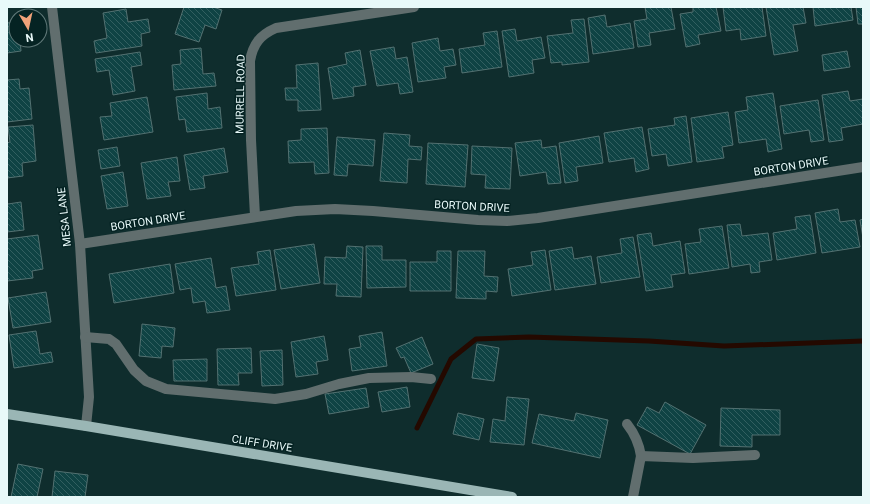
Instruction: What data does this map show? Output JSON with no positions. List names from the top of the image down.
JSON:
{
  "streets": {
    "main road": ["CLIFF DRIVE"],
    "street": ["MURRELL ROAD", "BORTON DRIVE", "MESA LANE"]
  },
  "crossings": [
    ["MURRELL ROAD", "BORTON DRIVE"],
    ["BORTON DRIVE", "MESA LANE"],
    ["MESA LANE", "CLIFF DRIVE"]
  ],
  "north": "bottom"
}
